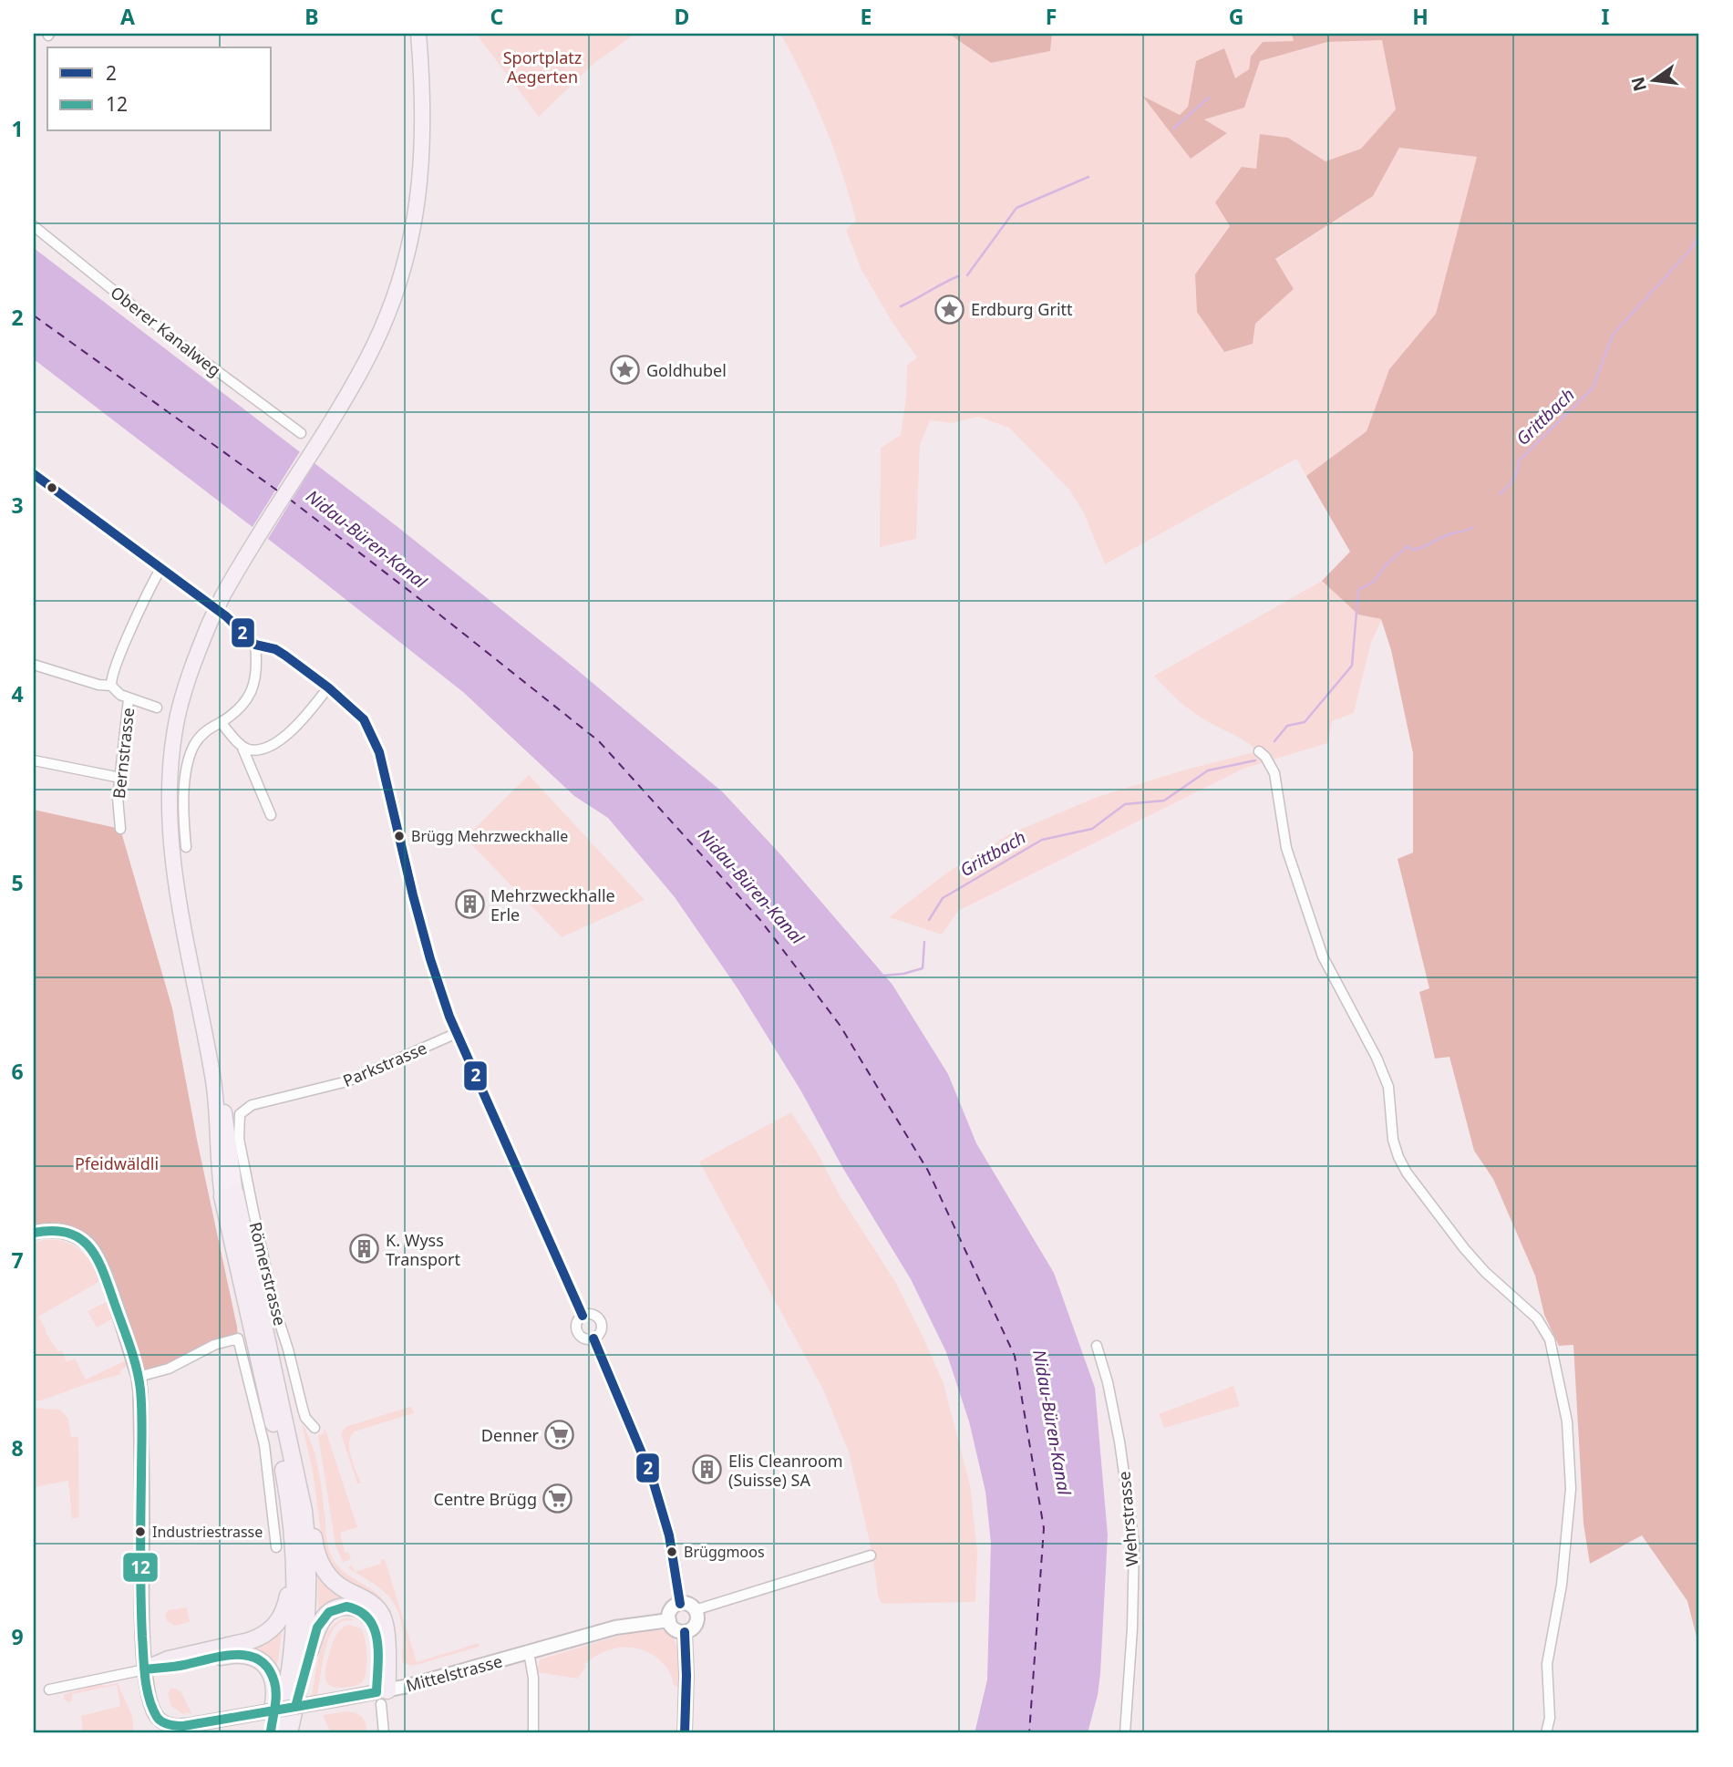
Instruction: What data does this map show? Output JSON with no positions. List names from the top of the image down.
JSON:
{
  "streets": {
    "main road": ["Mittelstrasse"],
    "street": [
      "Oberer Kanalweg",
      "Bernstrasse",
      "Parkstrasse",
      "Römerstrasse",
      "Wehrstrasse"
    ]
  },
  "crossings": [
    ["Parkstrasse", "Römerstrasse"]
  ],
  "water": ["Grittbach", "Nidau-Büren-Kanal"],
  "parks": ["Sportplatz Aegerten", "Pfeidwäldli"],
  "places": {
    "place": ["Erdburg Gritt", "Goldhubel"],
    "other": ["Brügg Mehrzweckhalle", "Industriestrasse", "Brüggmoos"],
    "building": ["Mehrzweckhalle Erle", "K. Wyss Transport", "Elis Cleanroom (Suisse) SA"],
    "supermarket": ["Denner", "Centre Brügg"]
  },
  "lines": ["transit line 2", "transit line 12"],
  "legend": ["2", "12"],
  "north": "left",
  "grid": {
    "columns": [
      "A",
      "B",
      "C",
      "D",
      "E",
      "F",
      "G",
      "H",
      "I"
    ],
    "rows": [
      "1",
      "2",
      "3",
      "4",
      "5",
      "6",
      "7",
      "8",
      "9"
    ]
  }
}
